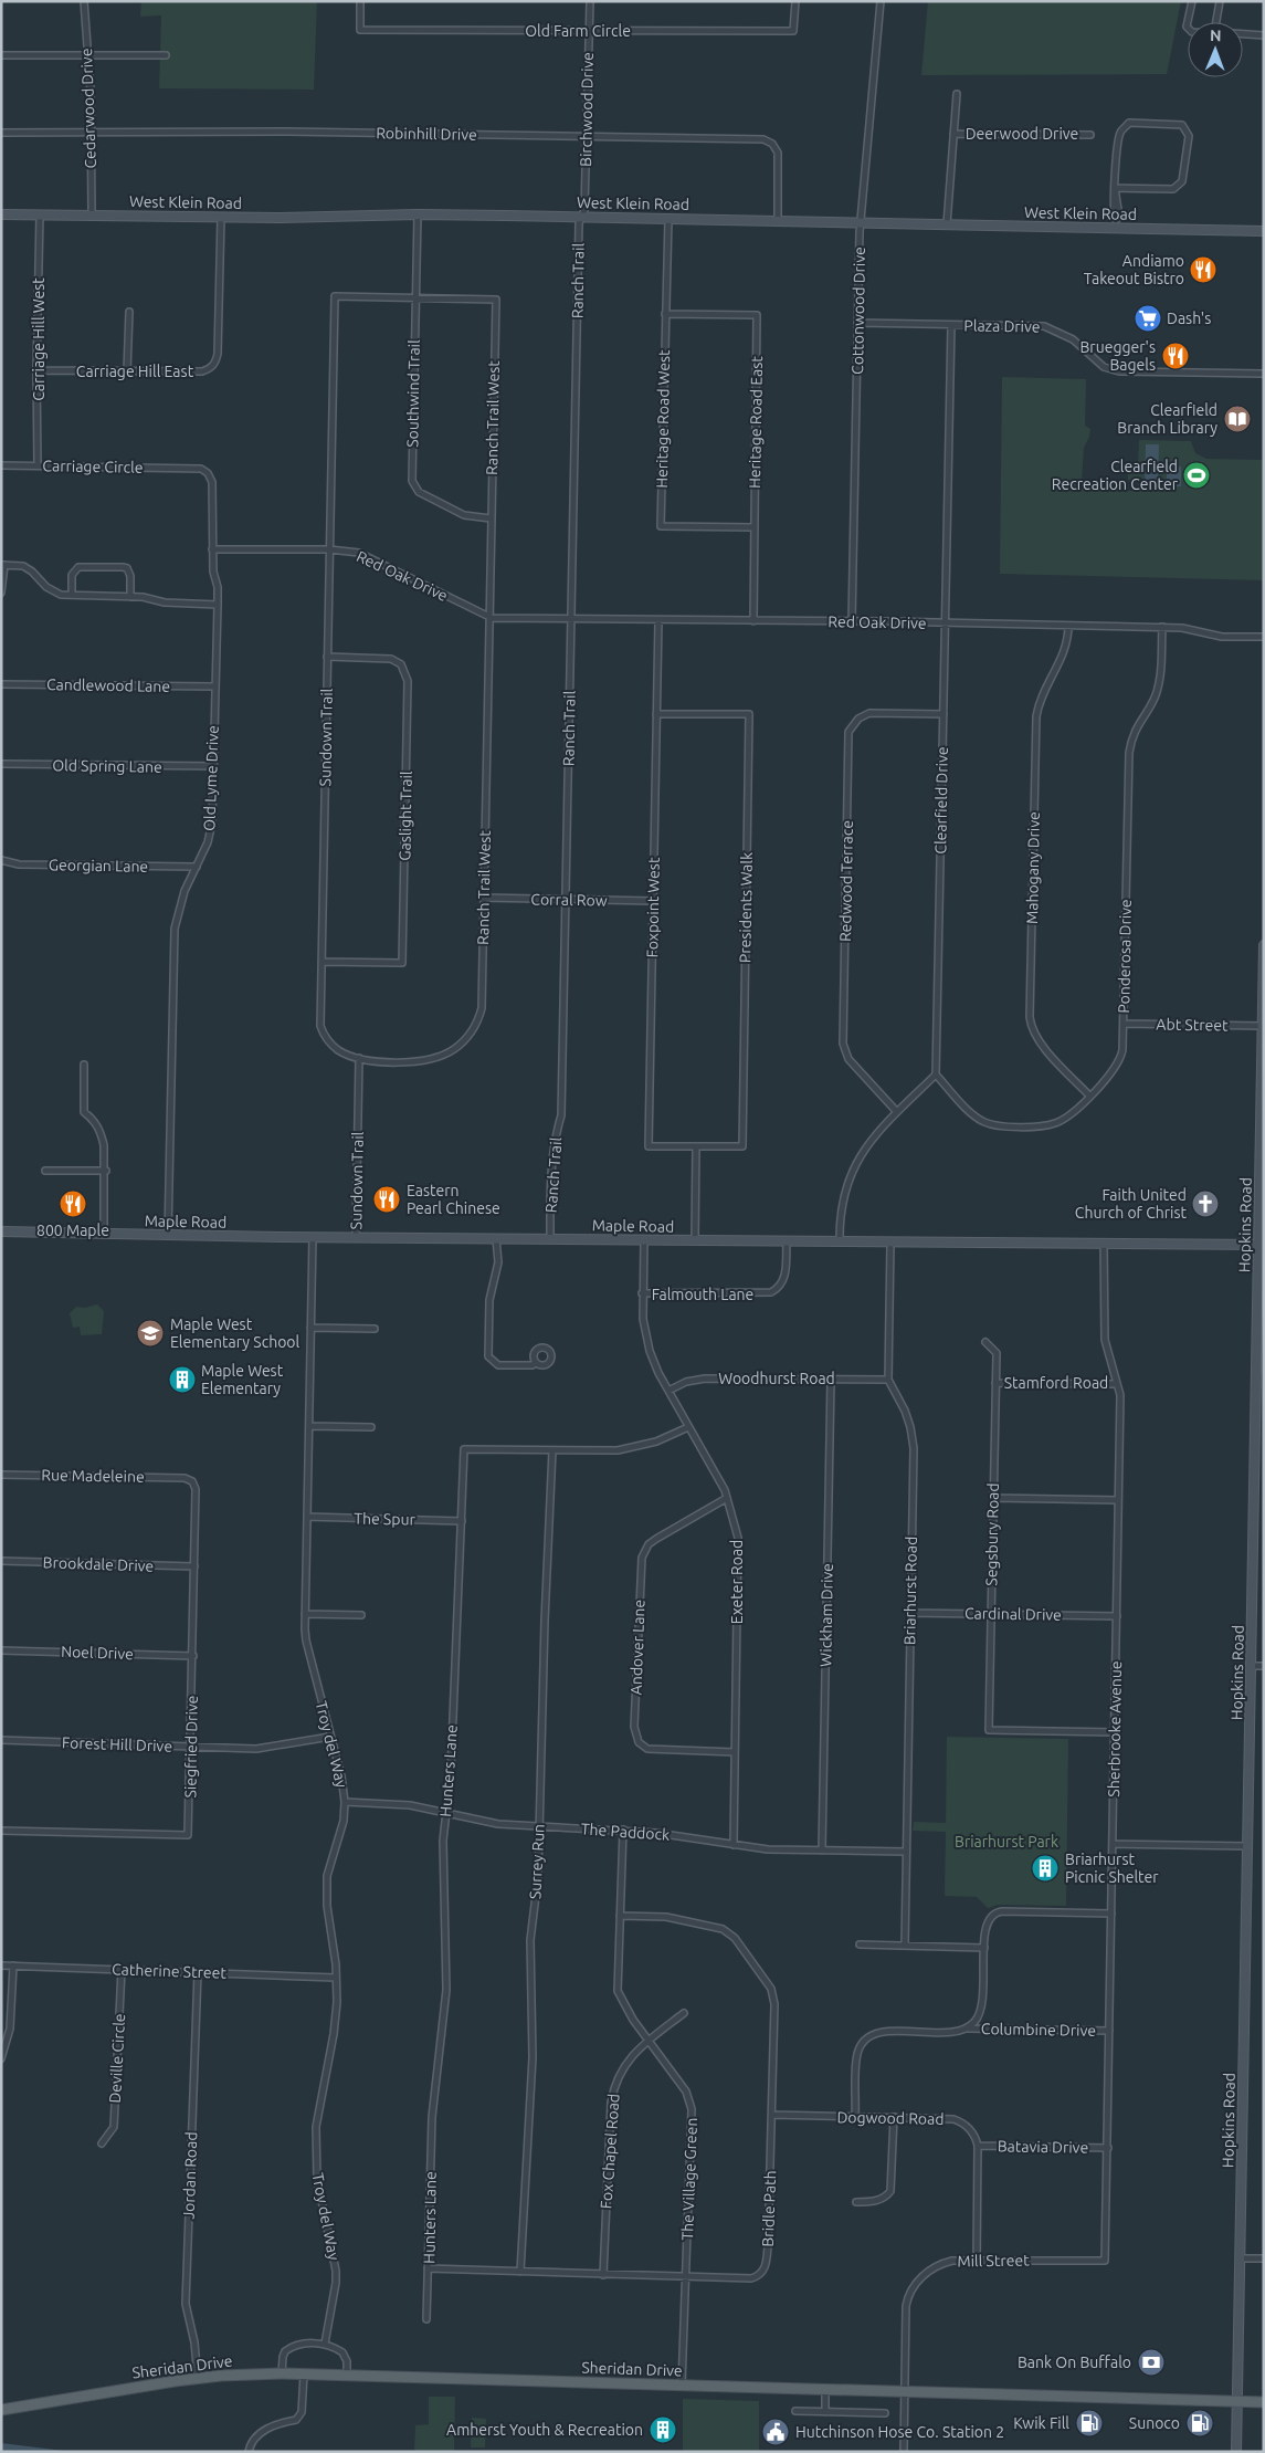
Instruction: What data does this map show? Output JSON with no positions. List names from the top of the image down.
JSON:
{
  "streets": {
    "main road": ["Sheridan Drive"],
    "street": [
      "Old Farm Circle",
      "Cedarwood Drive",
      "Birchwood Drive",
      "Robinhill Drive",
      "Deerwood Drive",
      "West Klein Road",
      "Ranch Trail",
      "Cottonwood Drive",
      "Plaza Drive",
      "Carriage Hill West",
      "Carriage Hill East",
      "Southwind Trail",
      "Ranch Trail West",
      "Heritage Road West",
      "Heritage Road East",
      "Carriage Circle",
      "Red Oak Drive",
      "Candlewood Lane",
      "Sundown Trail",
      "Old Spring Lane",
      "Old Lyme Drive",
      "Clearfield Drive",
      "Gaslight Trail",
      "Georgian Lane",
      "Mahogany Drive",
      "Redwood Terrace",
      "Corral Row",
      "Foxpoint West",
      "Presidents Walk",
      "Ponderosa Drive",
      "Abt Street",
      "Maple Road",
      "Hopkins Road",
      "Falmouth Lane",
      "Woodhurst Road",
      "Stamford Road",
      "Rue Madeleine",
      "The Spur",
      "Segsbury Road",
      "Brookdale Drive",
      "Exeter Road",
      "Briarhurst Road",
      "Cardinal Drive",
      "Wickham Drive",
      "Andover Lane",
      "Noel Drive",
      "Sherbrooke Avenue",
      "Forest Hill Drive",
      "Troy del Way",
      "Siegfried Drive",
      "Hunters Lane",
      "The Paddock",
      "Surrey Run",
      "Catherine Street",
      "Columbine Drive",
      "Deville Circle",
      "Dogwood Road",
      "Batavia Drive",
      "Fox Chapel Road",
      "Jordan Road",
      "The Village Green",
      "Bridle Path",
      "Mill Street"
    ]
  },
  "crossings": [
    ["Old Farm Circle", "Birchwood Drive"],
    ["Cedarwood Drive", "Robinhill Drive"],
    ["Cedarwood Drive", "West Klein Road"],
    ["Birchwood Drive", "Robinhill Drive"],
    ["Birchwood Drive", "West Klein Road"],
    ["Birchwood Drive", "Ranch Trail"],
    ["Robinhill Drive", "West Klein Road"],
    ["West Klein Road", "Ranch Trail"],
    ["West Klein Road", "Cottonwood Drive"],
    ["West Klein Road", "Carriage Hill West"],
    ["West Klein Road", "Carriage Hill East"],
    ["West Klein Road", "Southwind Trail"],
    ["West Klein Road", "Heritage Road West"],
    ["Ranch Trail", "Red Oak Drive"],
    ["Ranch Trail", "Corral Row"],
    ["Ranch Trail", "Maple Road"],
    ["Cottonwood Drive", "Plaza Drive"],
    ["Cottonwood Drive", "Red Oak Drive"],
    ["Plaza Drive", "Clearfield Drive"],
    ["Carriage Hill West", "Carriage Hill East"],
    ["Carriage Hill West", "Carriage Circle"],
    ["Southwind Trail", "Ranch Trail West"],
    ["Southwind Trail", "Sundown Trail"],
    ["Ranch Trail West", "Red Oak Drive"],
    ["Ranch Trail West", "Sundown Trail"],
    ["Ranch Trail West", "Corral Row"],
    ["Heritage Road West", "Heritage Road East"],
    ["Heritage Road East", "Red Oak Drive"],
    ["Carriage Circle", "Old Lyme Drive"],
    ["Red Oak Drive", "Sundown Trail"],
    ["Red Oak Drive", "Old Lyme Drive"],
    ["Red Oak Drive", "Clearfield Drive"],
    ["Red Oak Drive", "Mahogany Drive"],
    ["Red Oak Drive", "Foxpoint West"],
    ["Red Oak Drive", "Ponderosa Drive"],
    ["Candlewood Lane", "Old Lyme Drive"],
    ["Sundown Trail", "Gaslight Trail"],
    ["Sundown Trail", "Maple Road"],
    ["Old Spring Lane", "Old Lyme Drive"],
    ["Old Lyme Drive", "Georgian Lane"],
    ["Old Lyme Drive", "Maple Road"],
    ["Clearfield Drive", "Redwood Terrace"],
    ["Clearfield Drive", "Ponderosa Drive"],
    ["Mahogany Drive", "Ponderosa Drive"],
    ["Corral Row", "Foxpoint West"],
    ["Foxpoint West", "Presidents Walk"],
    ["Ponderosa Drive", "Abt Street"],
    ["Abt Street", "Hopkins Road"],
    ["Maple Road", "Hopkins Road"],
    ["Maple Road", "Falmouth Lane"],
    ["Maple Road", "Exeter Road"],
    ["Maple Road", "Briarhurst Road"],
    ["Maple Road", "Sherbrooke Avenue"],
    ["Maple Road", "Troy del Way"],
    ["Hopkins Road", "Sheridan Drive"],
    ["Falmouth Lane", "Exeter Road"],
    ["Woodhurst Road", "Exeter Road"],
    ["Woodhurst Road", "Briarhurst Road"],
    ["Woodhurst Road", "Wickham Drive"],
    ["Stamford Road", "Segsbury Road"],
    ["Stamford Road", "Sherbrooke Avenue"],
    ["Rue Madeleine", "Siegfried Drive"],
    ["The Spur", "Troy del Way"],
    ["The Spur", "Hunters Lane"],
    ["Segsbury Road", "Cardinal Drive"],
    ["Segsbury Road", "Sherbrooke Avenue"],
    ["Brookdale Drive", "Siegfried Drive"],
    ["Exeter Road", "Andover Lane"],
    ["Exeter Road", "Hunters Lane"],
    ["Exeter Road", "The Paddock"],
    ["Briarhurst Road", "Cardinal Drive"],
    ["Briarhurst Road", "The Paddock"],
    ["Cardinal Drive", "Sherbrooke Avenue"],
    ["Wickham Drive", "The Paddock"],
    ["Noel Drive", "Siegfried Drive"],
    ["Sherbrooke Avenue", "Columbine Drive"],
    ["Sherbrooke Avenue", "Batavia Drive"],
    ["Sherbrooke Avenue", "Mill Street"],
    ["Forest Hill Drive", "Troy del Way"],
    ["Forest Hill Drive", "Siegfried Drive"],
    ["Troy del Way", "The Paddock"],
    ["Troy del Way", "Catherine Street"],
    ["Hunters Lane", "The Paddock"],
    ["Hunters Lane", "Surrey Run"],
    ["Hunters Lane", "Bridle Path"],
    ["The Paddock", "Surrey Run"],
    ["The Paddock", "The Village Green"],
    ["Surrey Run", "Bridle Path"],
    ["Catherine Street", "Deville Circle"],
    ["Catherine Street", "Jordan Road"],
    ["Columbine Drive", "Dogwood Road"],
    ["Dogwood Road", "Batavia Drive"],
    ["Dogwood Road", "Bridle Path"],
    ["Fox Chapel Road", "The Village Green"],
    ["Fox Chapel Road", "Bridle Path"],
    ["Jordan Road", "Sheridan Drive"],
    ["The Village Green", "Bridle Path"],
    ["The Village Green", "Sheridan Drive"],
    ["Mill Street", "Sheridan Drive"]
  ],
  "parks": ["Briarhurst Park"],
  "places": {
    "restaurant": [
      "Andiamo Takeout Bistro",
      "Bruegger's Bagels",
      "Eastern Pearl Chinese",
      "800 Maple"
    ],
    "supermarket": ["Dash's"],
    "library": ["Clearfield Branch Library"],
    "sports": ["Clearfield Recreation Center"],
    "church": ["Faith United Church of Christ"],
    "school or university": ["Maple West Elementary School"],
    "building": ["Maple West Elementary", "Briarhurst Picnic Shelter", "Amherst Youth & Recreation"],
    "bank": ["Bank On Buffalo"],
    "fuel station": ["Kwik Fill", "Sunoco"],
    "public building": ["Hutchinson Hose Co. Station 2"]
  },
  "north": "top"
}
